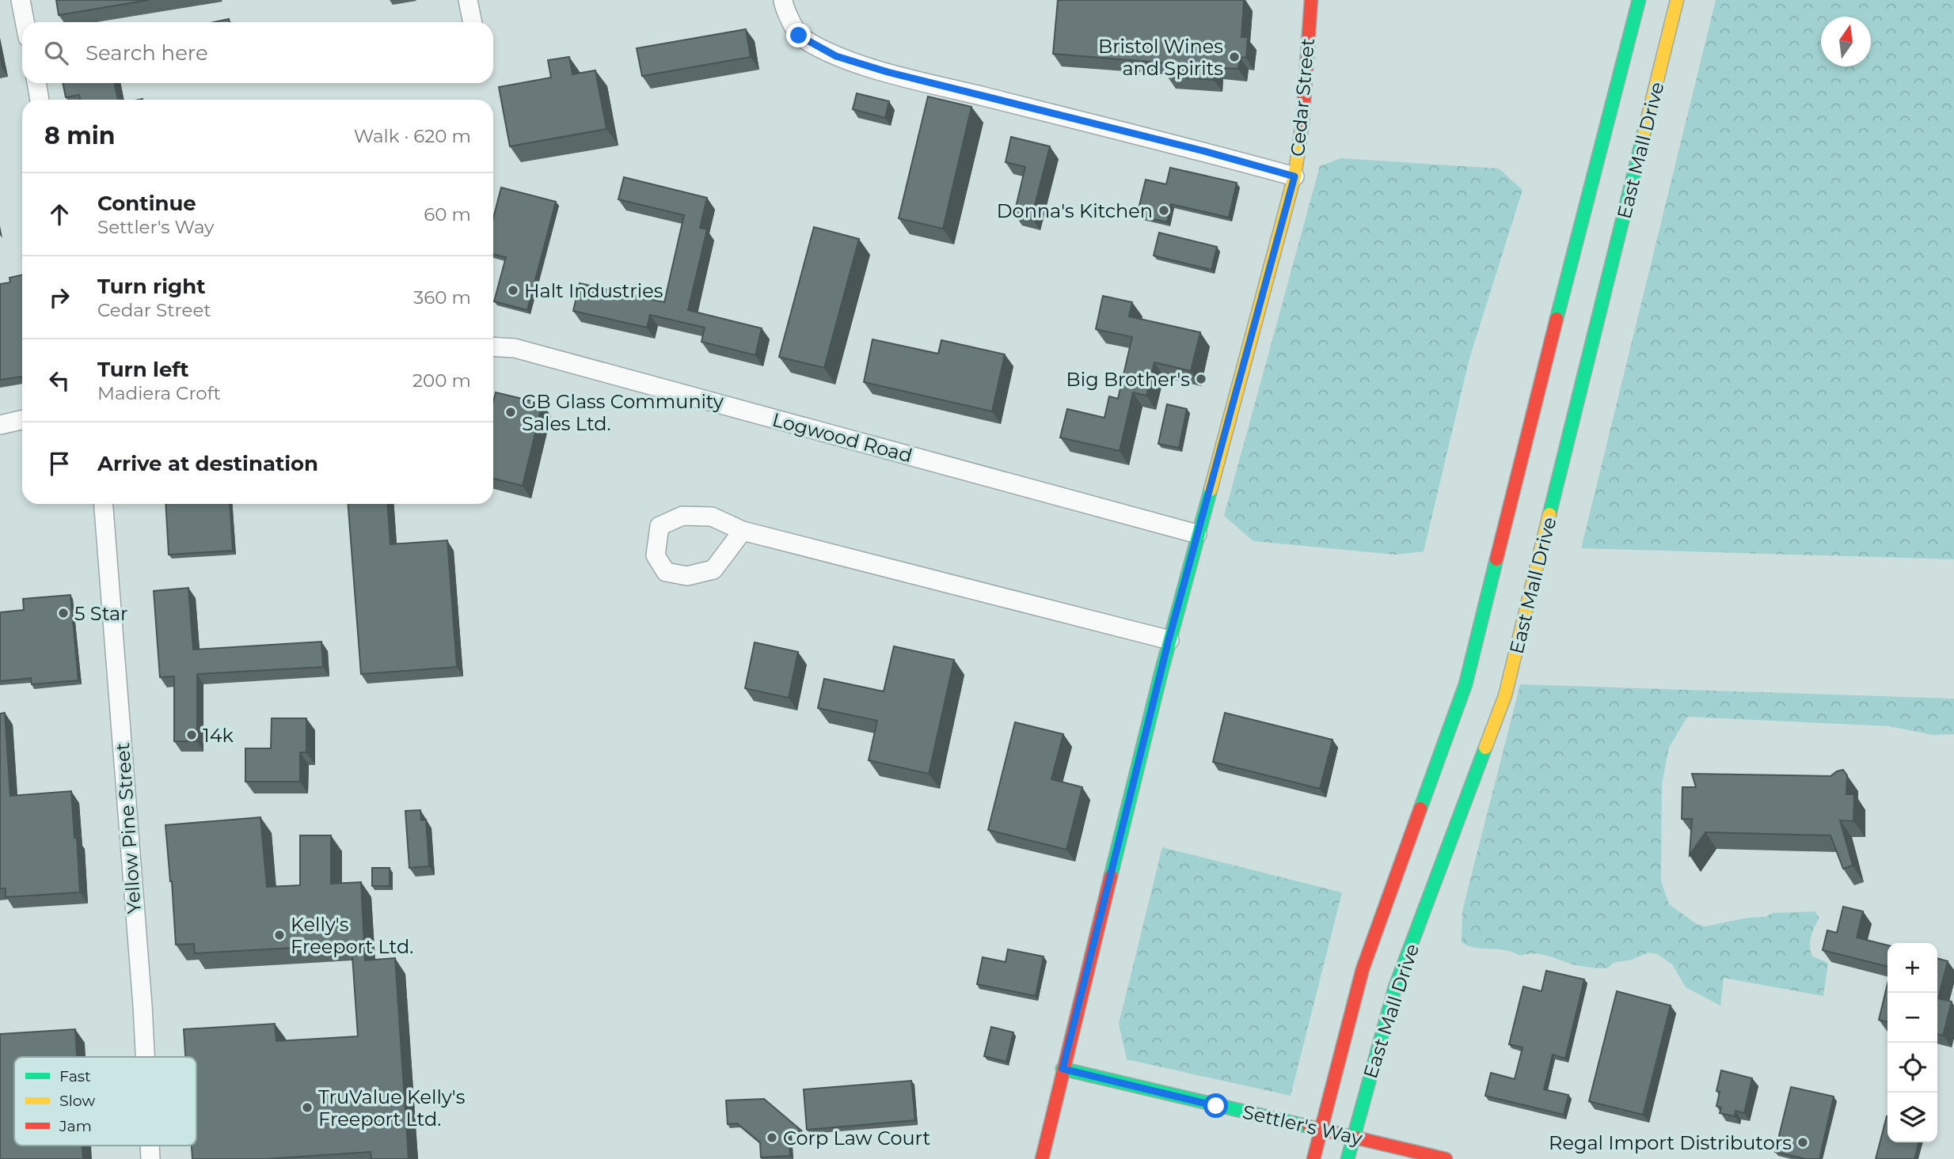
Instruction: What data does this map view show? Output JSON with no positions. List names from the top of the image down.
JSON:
{
  "streets": {
    "main road": ["Cedar Street", "East Mall Drive", "Settler's Way"],
    "street": ["Logwood Road", "Yellow Pine Street"]
  },
  "crossings": [
    ["Cedar Street", "Logwood Road"],
    ["Cedar Street", "Settler's Way"],
    ["East Mall Drive", "Settler's Way"]
  ],
  "places": [
    "Bristol Wines and Spirits",
    "Donna's Kitchen",
    "Halt Industries",
    "Big Brother's",
    "GB Glass Community Sales Ltd.",
    "5 Star",
    "14k",
    "Kelly's Freeport Ltd.",
    "TruValue Kelly's Freeport Ltd.",
    "Corp Law Court",
    "Regal Import Distributors"
  ],
  "legend": ["Fast", "Slow", "Jam"],
  "north": "top",
  "page": {
    "search": "Search here",
    "heading": ["8 min", "Walk · 620 m"],
    "list": [
      ["Continue", "Settler's Way", "60 m"],
      ["Turn right", "Cedar Street", "360 m"],
      ["Turn left", "Madiera Croft", "200 m"],
      "Arrive at destination"
    ],
    "map_buttons": ["+", "−"]
  }
}
